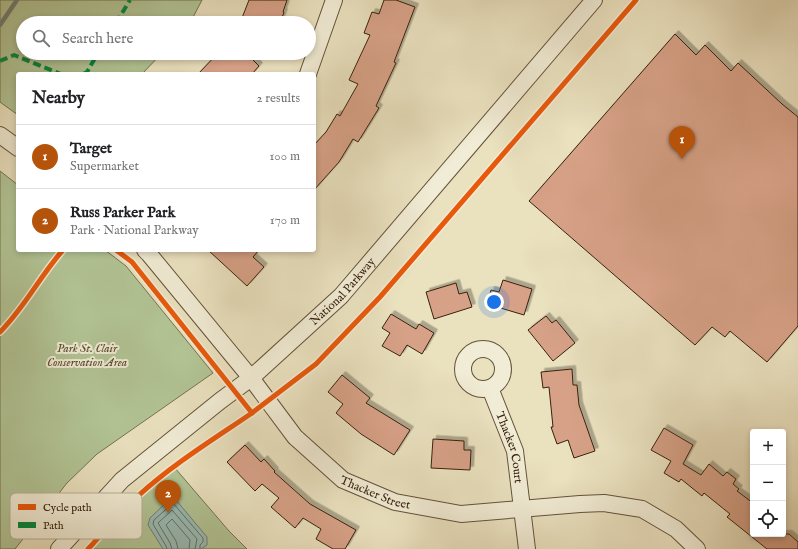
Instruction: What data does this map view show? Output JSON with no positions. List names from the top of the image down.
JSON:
{
  "streets": {
    "street": ["National Parkway", "Thacker Court", "Thacker Street"]
  },
  "crossings": [
    ["National Parkway", "Thacker Street"],
    ["Thacker Court", "Thacker Street"]
  ],
  "parks": ["Park St. Clair Conservation Area"],
  "legend": ["Cycle path", "Path"],
  "page": {
    "search": "Search here",
    "heading": ["Nearby", "2 results"],
    "list": [
      {
        "mark": "1",
        "name": "Target",
        "note": "Supermarket",
        "value": "100 m"
      },
      {
        "mark": "2",
        "name": "Russ Parker Park",
        "note": "Park · National Parkway",
        "value": "170 m"
      }
    ],
    "pins": ["1", "2"],
    "map_buttons": ["+", "−"]
  }
}
